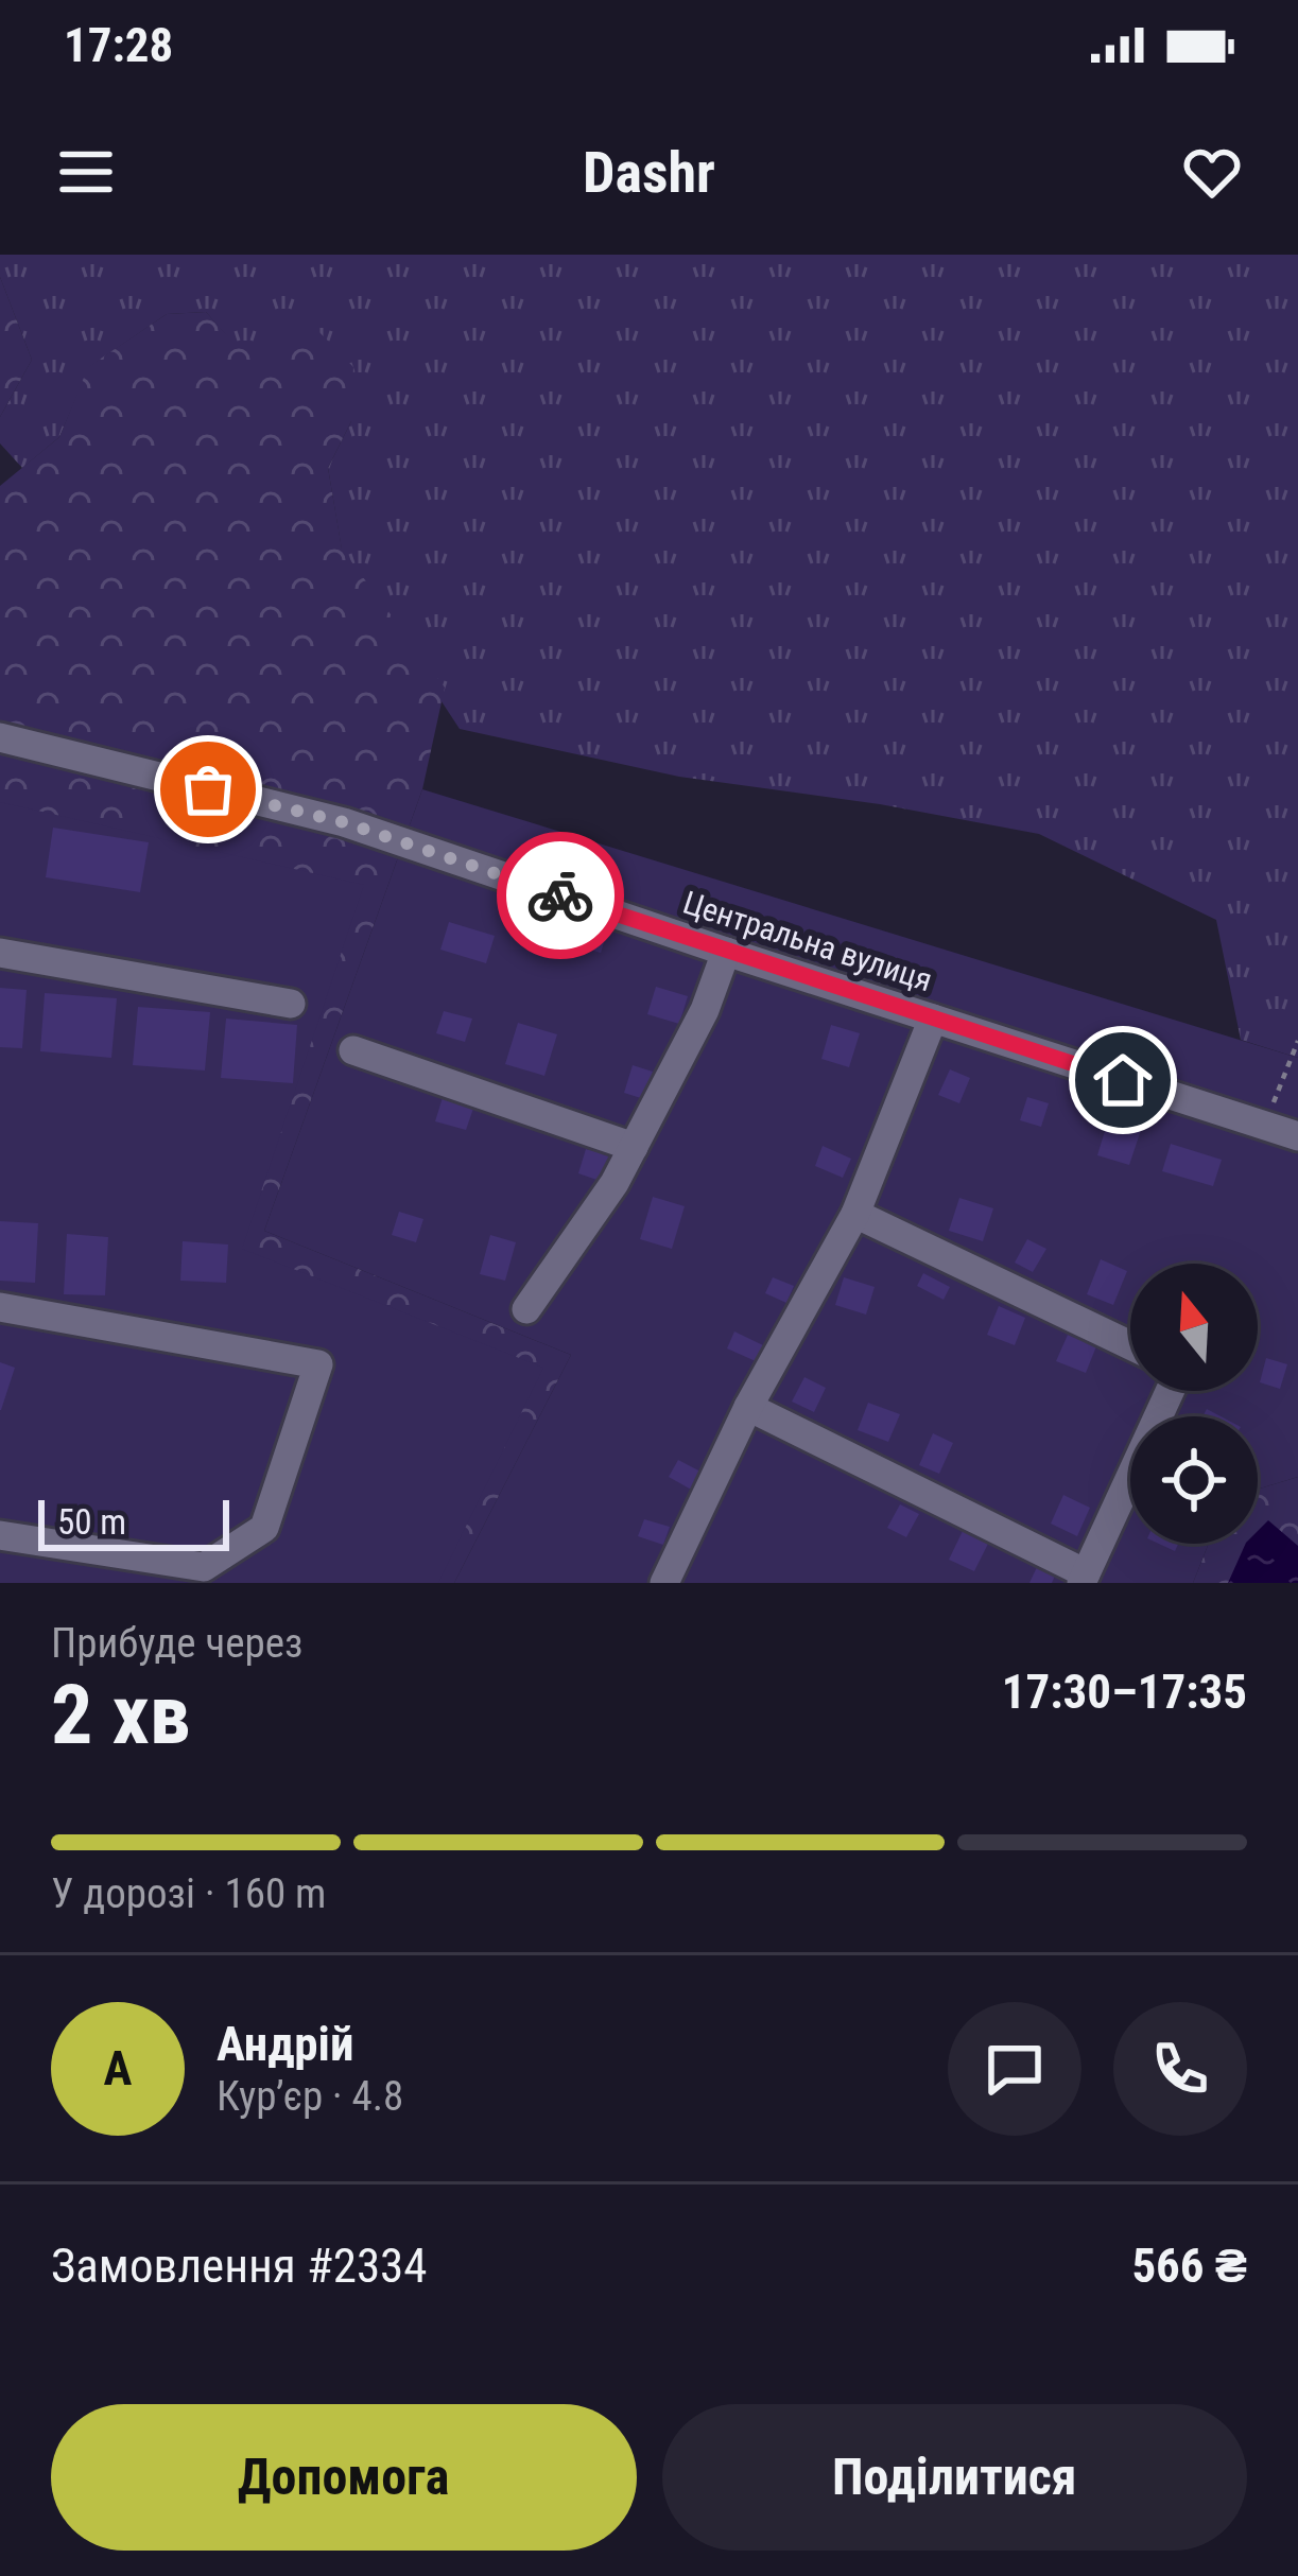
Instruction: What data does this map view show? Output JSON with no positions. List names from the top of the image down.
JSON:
{
  "streets": {
    "street": ["Центральна вулиця"]
  },
  "scale_bar": "50 m",
  "north": "top",
  "page": {
    "status": "17:28",
    "header": "Dashr",
    "scale": "50 m",
    "heading": ["2 хв", "Прибуде через", "17:30–17:35"],
    "panel": [
      "Андрій",
      "Кур’єр · 4.8",
      "Замовлення #2334",
      "566 ₴"
    ],
    "bar": "У дорозі · 160 m",
    "round": "А",
    "buttons": ["Допомога", "Поділитися"]
  }
}
